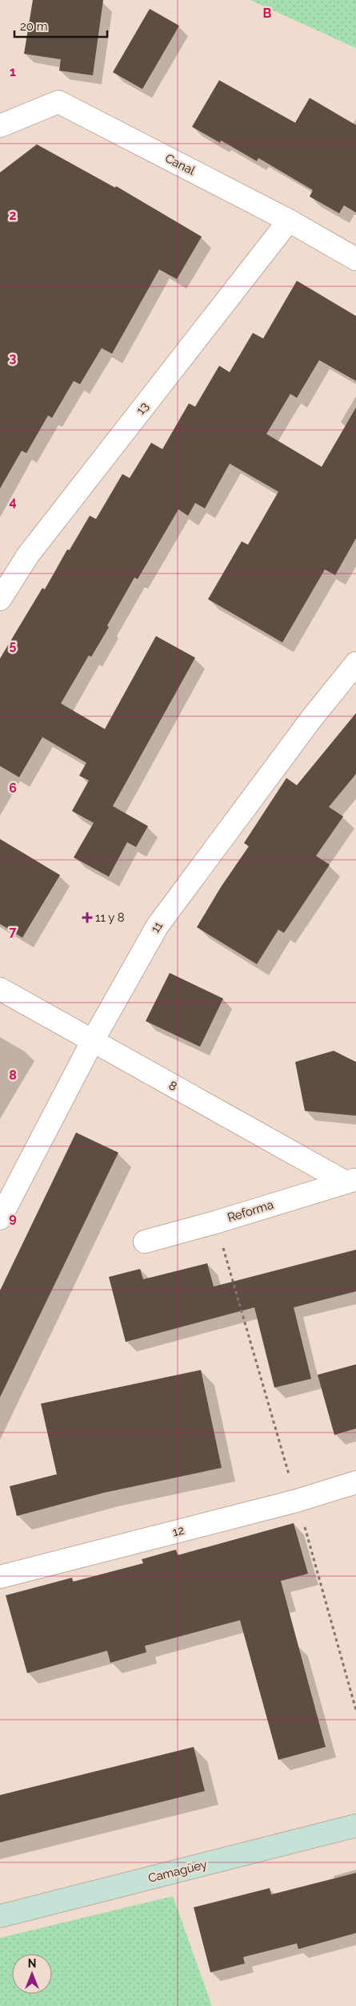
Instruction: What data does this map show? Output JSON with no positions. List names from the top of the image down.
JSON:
{
  "streets": {
    "main road": ["Camagüey"],
    "street": [
      "Canal",
      "13",
      "11",
      "8",
      "Reforma",
      "12"
    ]
  },
  "crossings": [
    ["Canal", "13"],
    ["11", "8"],
    ["8", "Reforma"]
  ],
  "places": {
    "health": ["11 y 8"]
  },
  "scale_bar": "20 m",
  "north": "top",
  "grid": {
    "columns": ["B"],
    "rows": [
      "1",
      "2",
      "3",
      "4",
      "5",
      "6",
      "7",
      "8",
      "9"
    ]
  }
}
